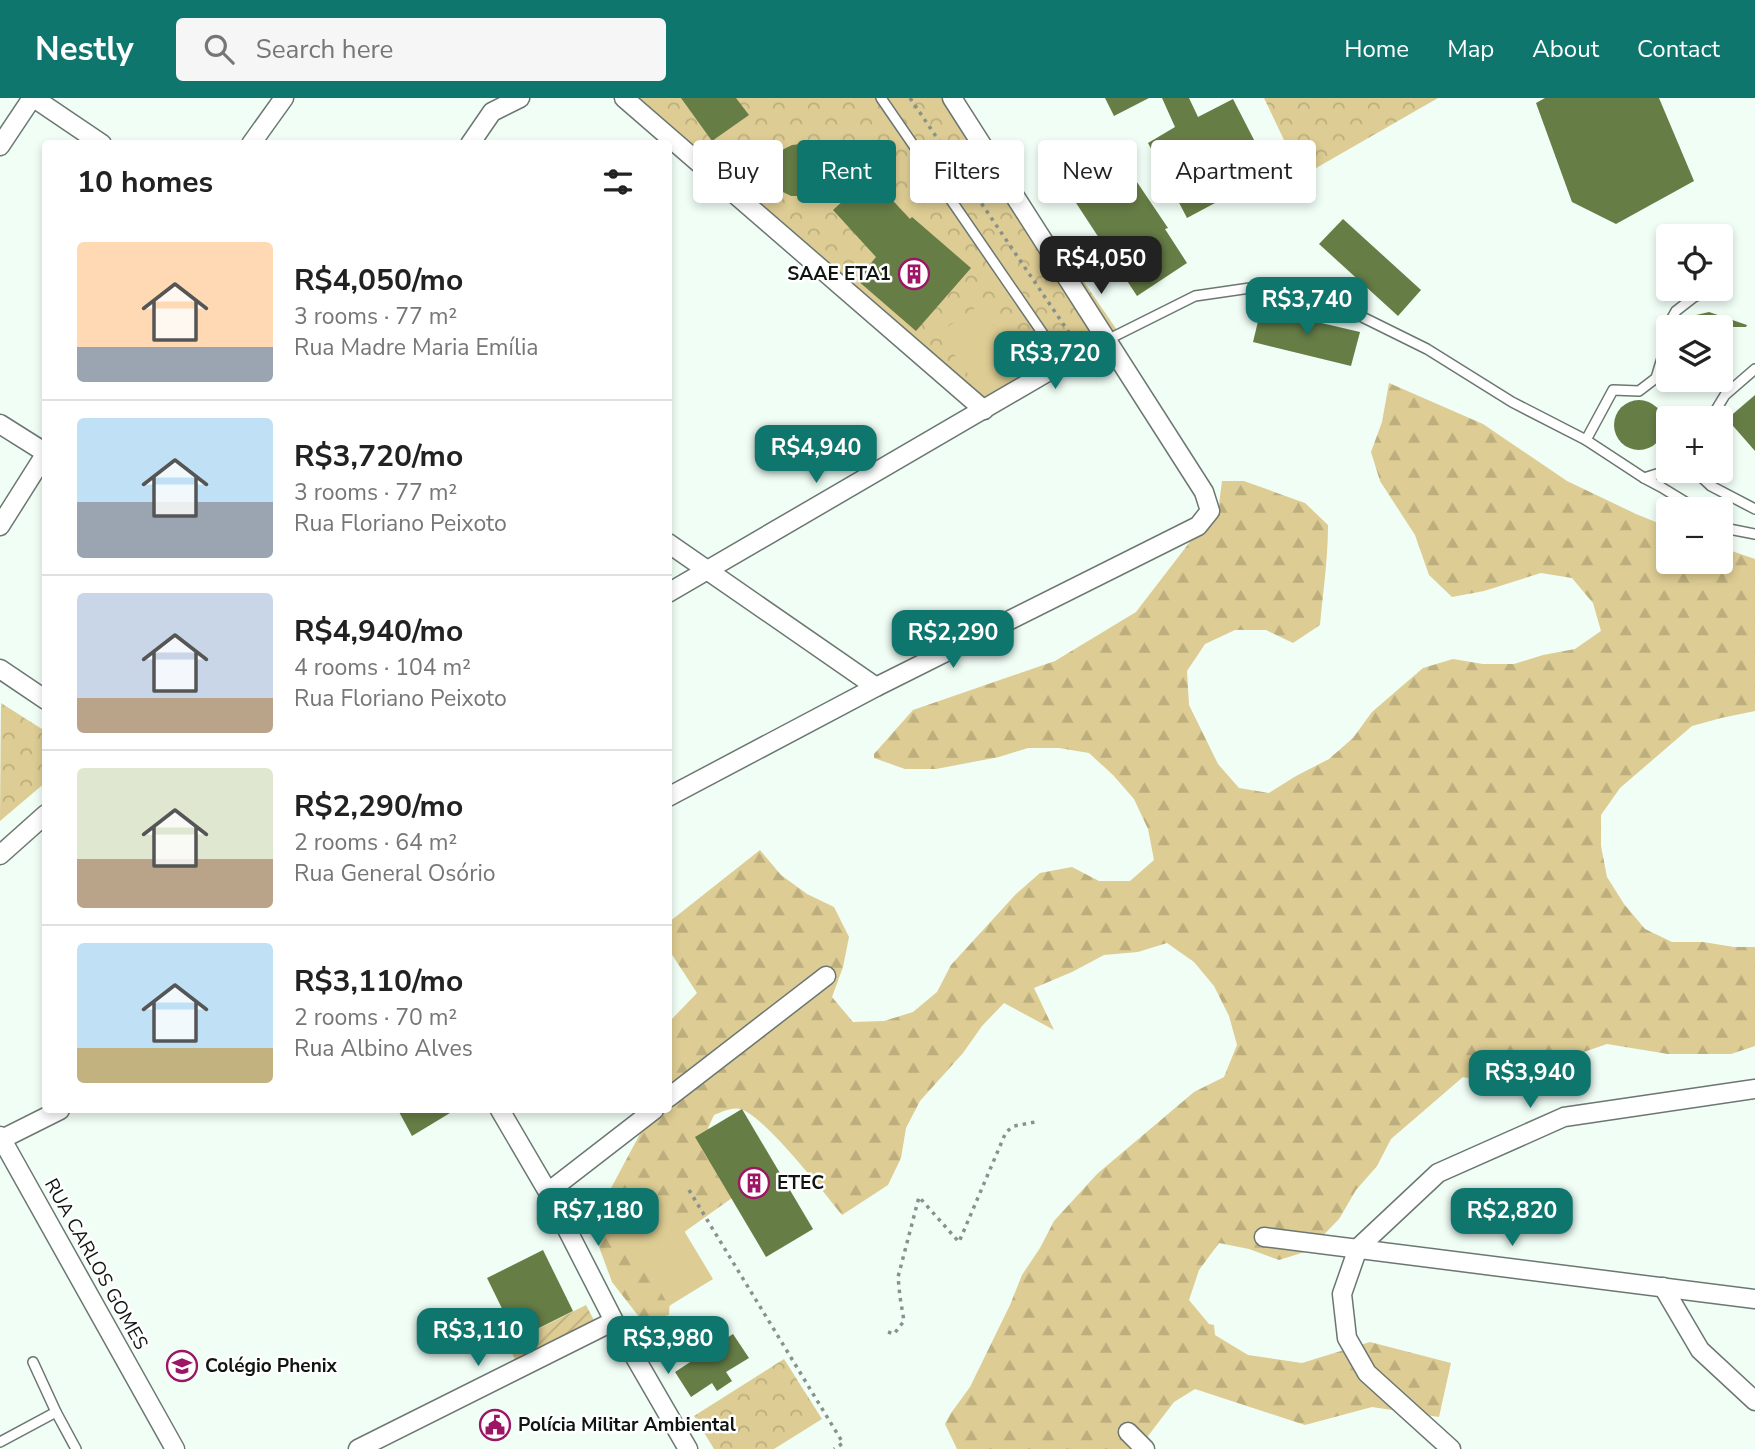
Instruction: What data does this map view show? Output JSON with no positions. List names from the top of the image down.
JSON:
{
  "streets": {
    "street": ["RUA CARLOS GOMES"]
  },
  "places": {
    "building": ["SAAE ETA1", "ETEC"],
    "school or university": ["Colégio Phenix"],
    "public building": ["Polícia Militar Ambiental"]
  },
  "page": {
    "header": "Nestly",
    "search": "Search here",
    "nav": [
      "Home",
      "Map",
      "About",
      "Contact"
    ],
    "chip": [
      "Buy",
      "Rent",
      "Filters",
      "New",
      "Apartment"
    ],
    "heading": "10 homes",
    "map_buttons": ["+", "−"],
    "list": [
      {
        "name": "R$4,050/mo",
        "note": "3 rooms · 77 m² · Rua Madre Maria Emília"
      },
      {
        "name": "R$3,720/mo",
        "note": "3 rooms · 77 m² · Rua Floriano Peixoto"
      },
      {
        "name": "R$4,940/mo",
        "note": "4 rooms · 104 m² · Rua Floriano Peixoto"
      },
      {
        "name": "R$2,290/mo",
        "note": "2 rooms · 64 m² · Rua General Osório"
      },
      {
        "name": "R$3,110/mo",
        "note": "2 rooms · 70 m² · Rua Albino Alves"
      }
    ],
    "price": [
      "R$4,050",
      "R$3,740",
      "R$3,720",
      "R$4,940",
      "R$2,290",
      "R$3,940",
      "R$7,180",
      "R$2,820",
      "R$3,110",
      "R$3,980"
    ]
  }
}
